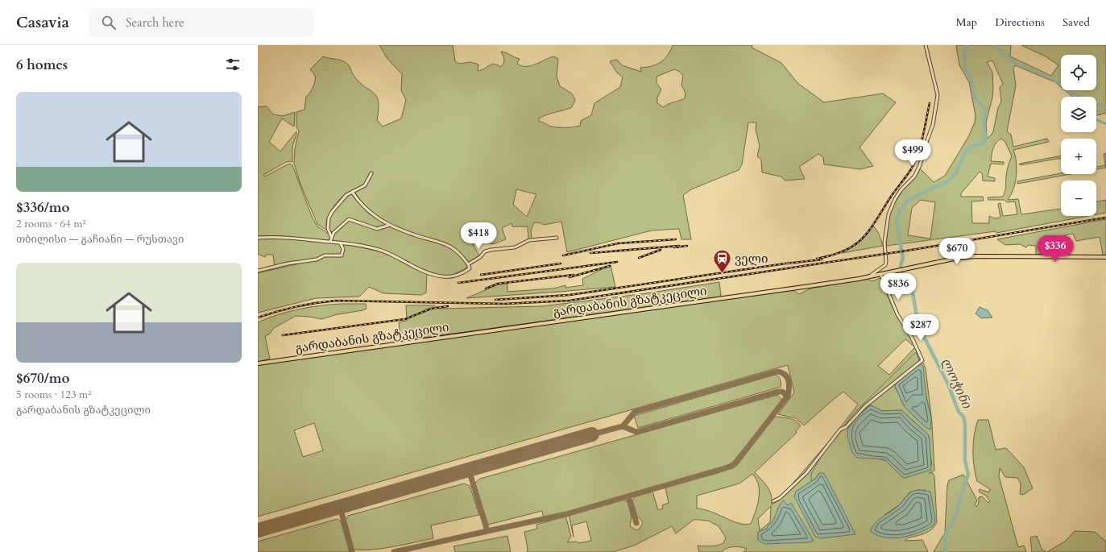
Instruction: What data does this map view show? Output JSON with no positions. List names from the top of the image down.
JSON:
{
  "streets": {
    "main road": ["გარდაბანის გზატკეცილი"]
  },
  "water": ["ლოჭინი"],
  "places": {
    "station": ["ველი"]
  },
  "page": {
    "header": "Casavia",
    "search": "Search here",
    "nav": ["Map", "Directions", "Saved"],
    "heading": "6 homes",
    "map_buttons": ["+", "−"],
    "list": [
      {
        "name": "$336/mo",
        "note": "2 rooms · 64 m² · თბილისი — გაჩიანი — რუსთავი"
      },
      {
        "name": "$670/mo",
        "note": "5 rooms · 123 m² · გარდაბანის გზატკეცილი"
      }
    ],
    "price": [
      "$499",
      "$418",
      "$336",
      "$670",
      "$836",
      "$287"
    ]
  }
}
